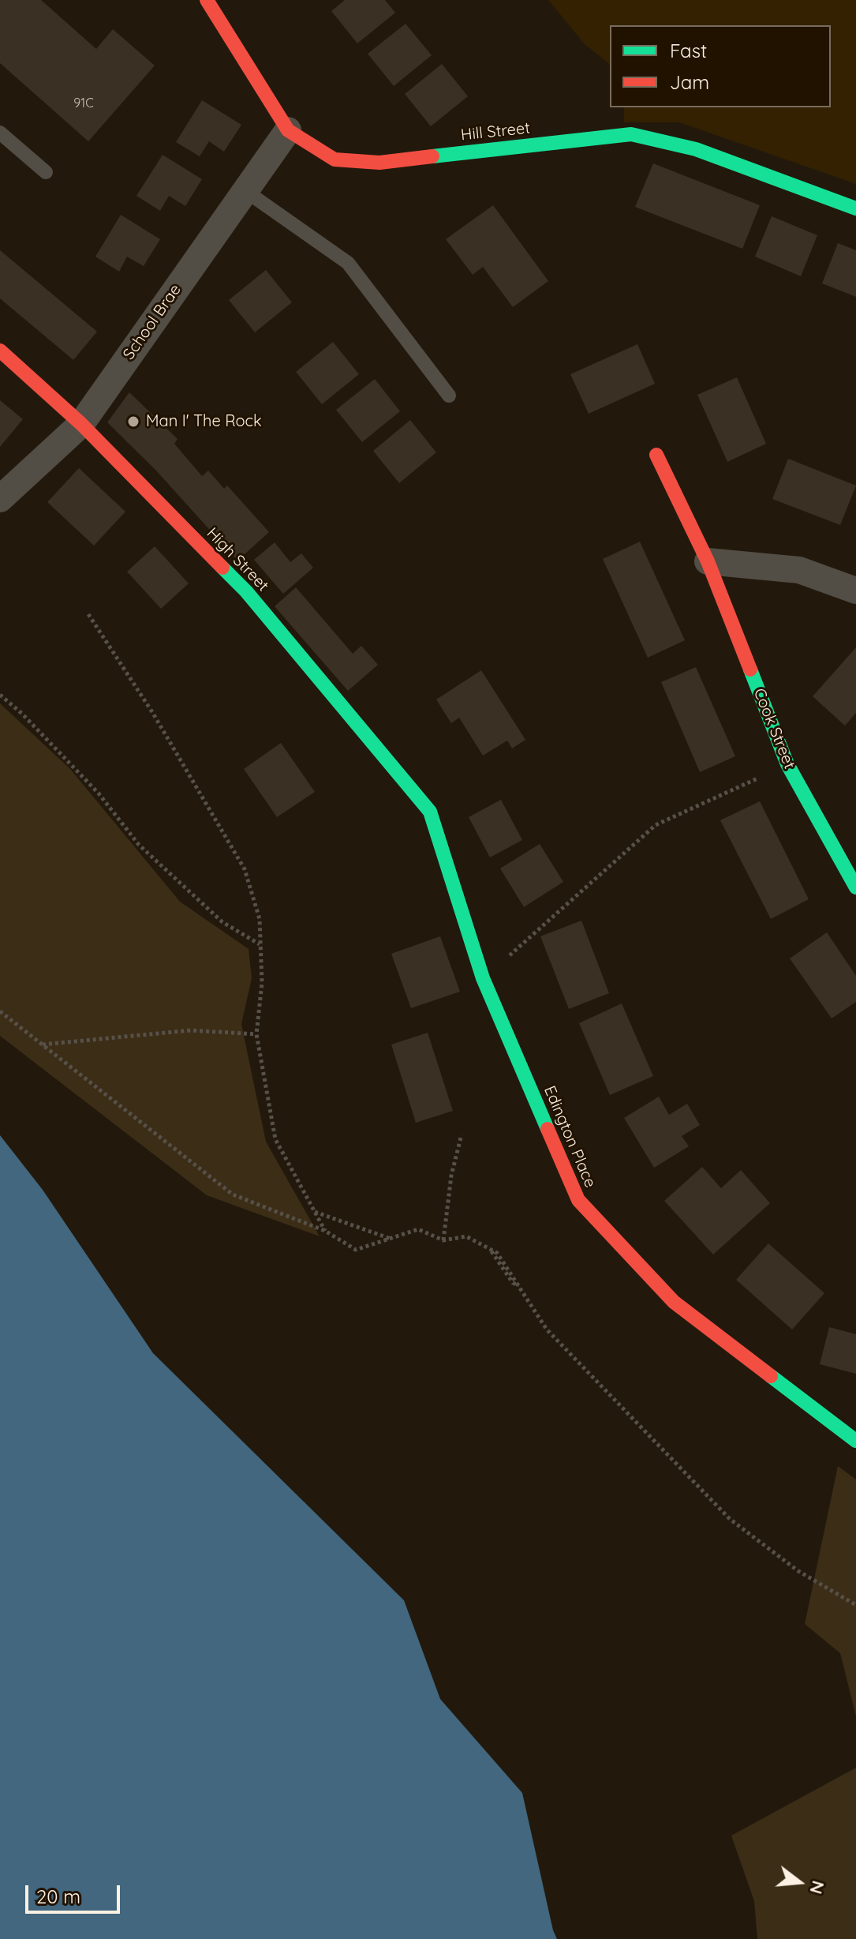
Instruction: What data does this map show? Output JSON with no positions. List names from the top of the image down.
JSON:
{
  "streets": {
    "street": [
      "Hill Street",
      "School Brae",
      "High Street",
      "Cook Street",
      "Edington Place"
    ]
  },
  "crossings": [
    ["Hill Street", "School Brae"],
    ["School Brae", "High Street"],
    ["High Street", "Edington Place"]
  ],
  "places": ["Man I' The Rock"],
  "house_numbers": ["91C"],
  "legend": ["Fast", "Jam"],
  "scale_bar": "20 m",
  "north": "right"
}
